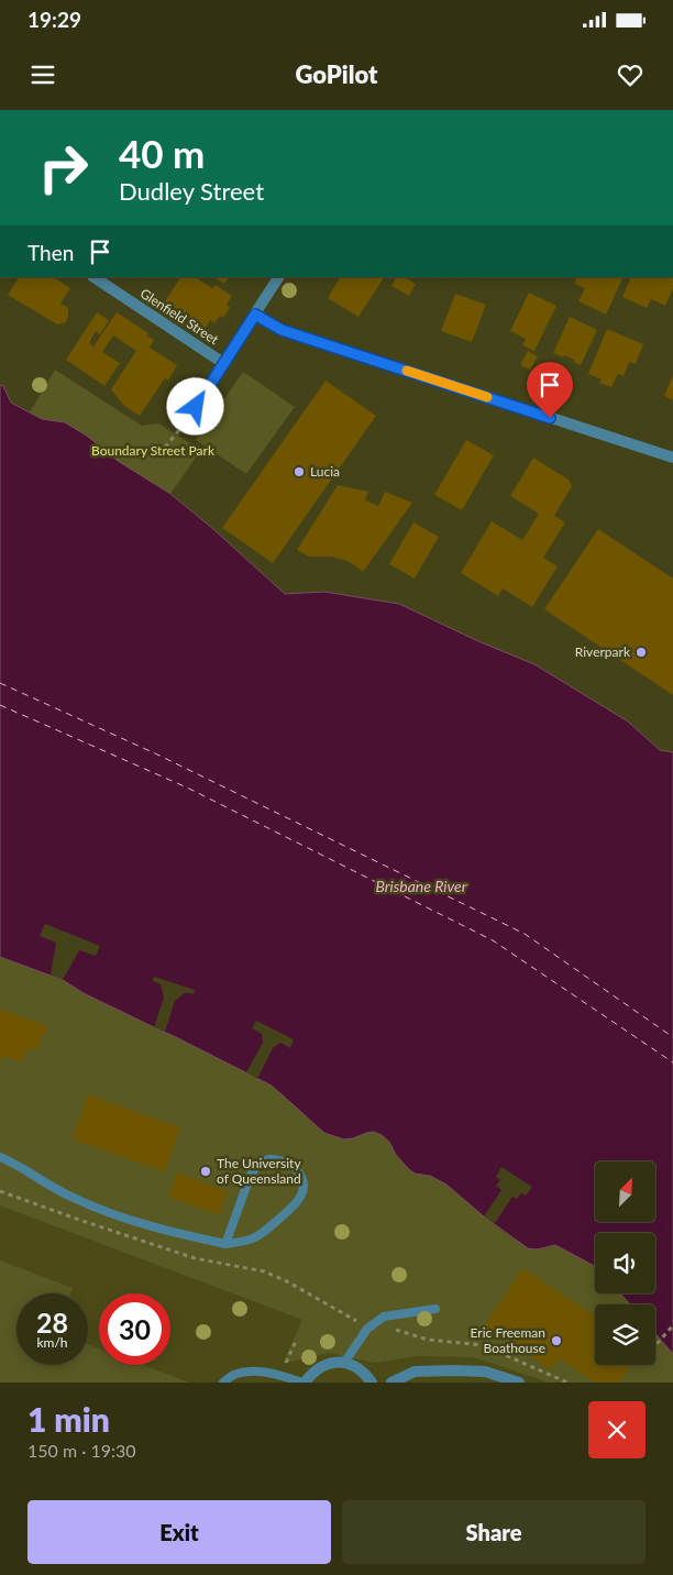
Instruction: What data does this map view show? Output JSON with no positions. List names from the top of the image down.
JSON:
{
  "streets": {
    "street": ["Glenfield Street"]
  },
  "water": ["Brisbane River"],
  "parks": ["Boundary Street Park"],
  "places": [
    "Lucia",
    "Riverpark",
    "The University of Queensland",
    "Eric Freeman Boathouse"
  ],
  "north": "top right",
  "page": {
    "status": "19:29",
    "header": "GoPilot",
    "turn": ["40 m", "Dudley Street"],
    "then": "Then",
    "speed": "28 km/h",
    "limit": "30",
    "heading": ["1 min", "150 m · 19:30"],
    "buttons": ["Exit", "Share"]
  }
}
